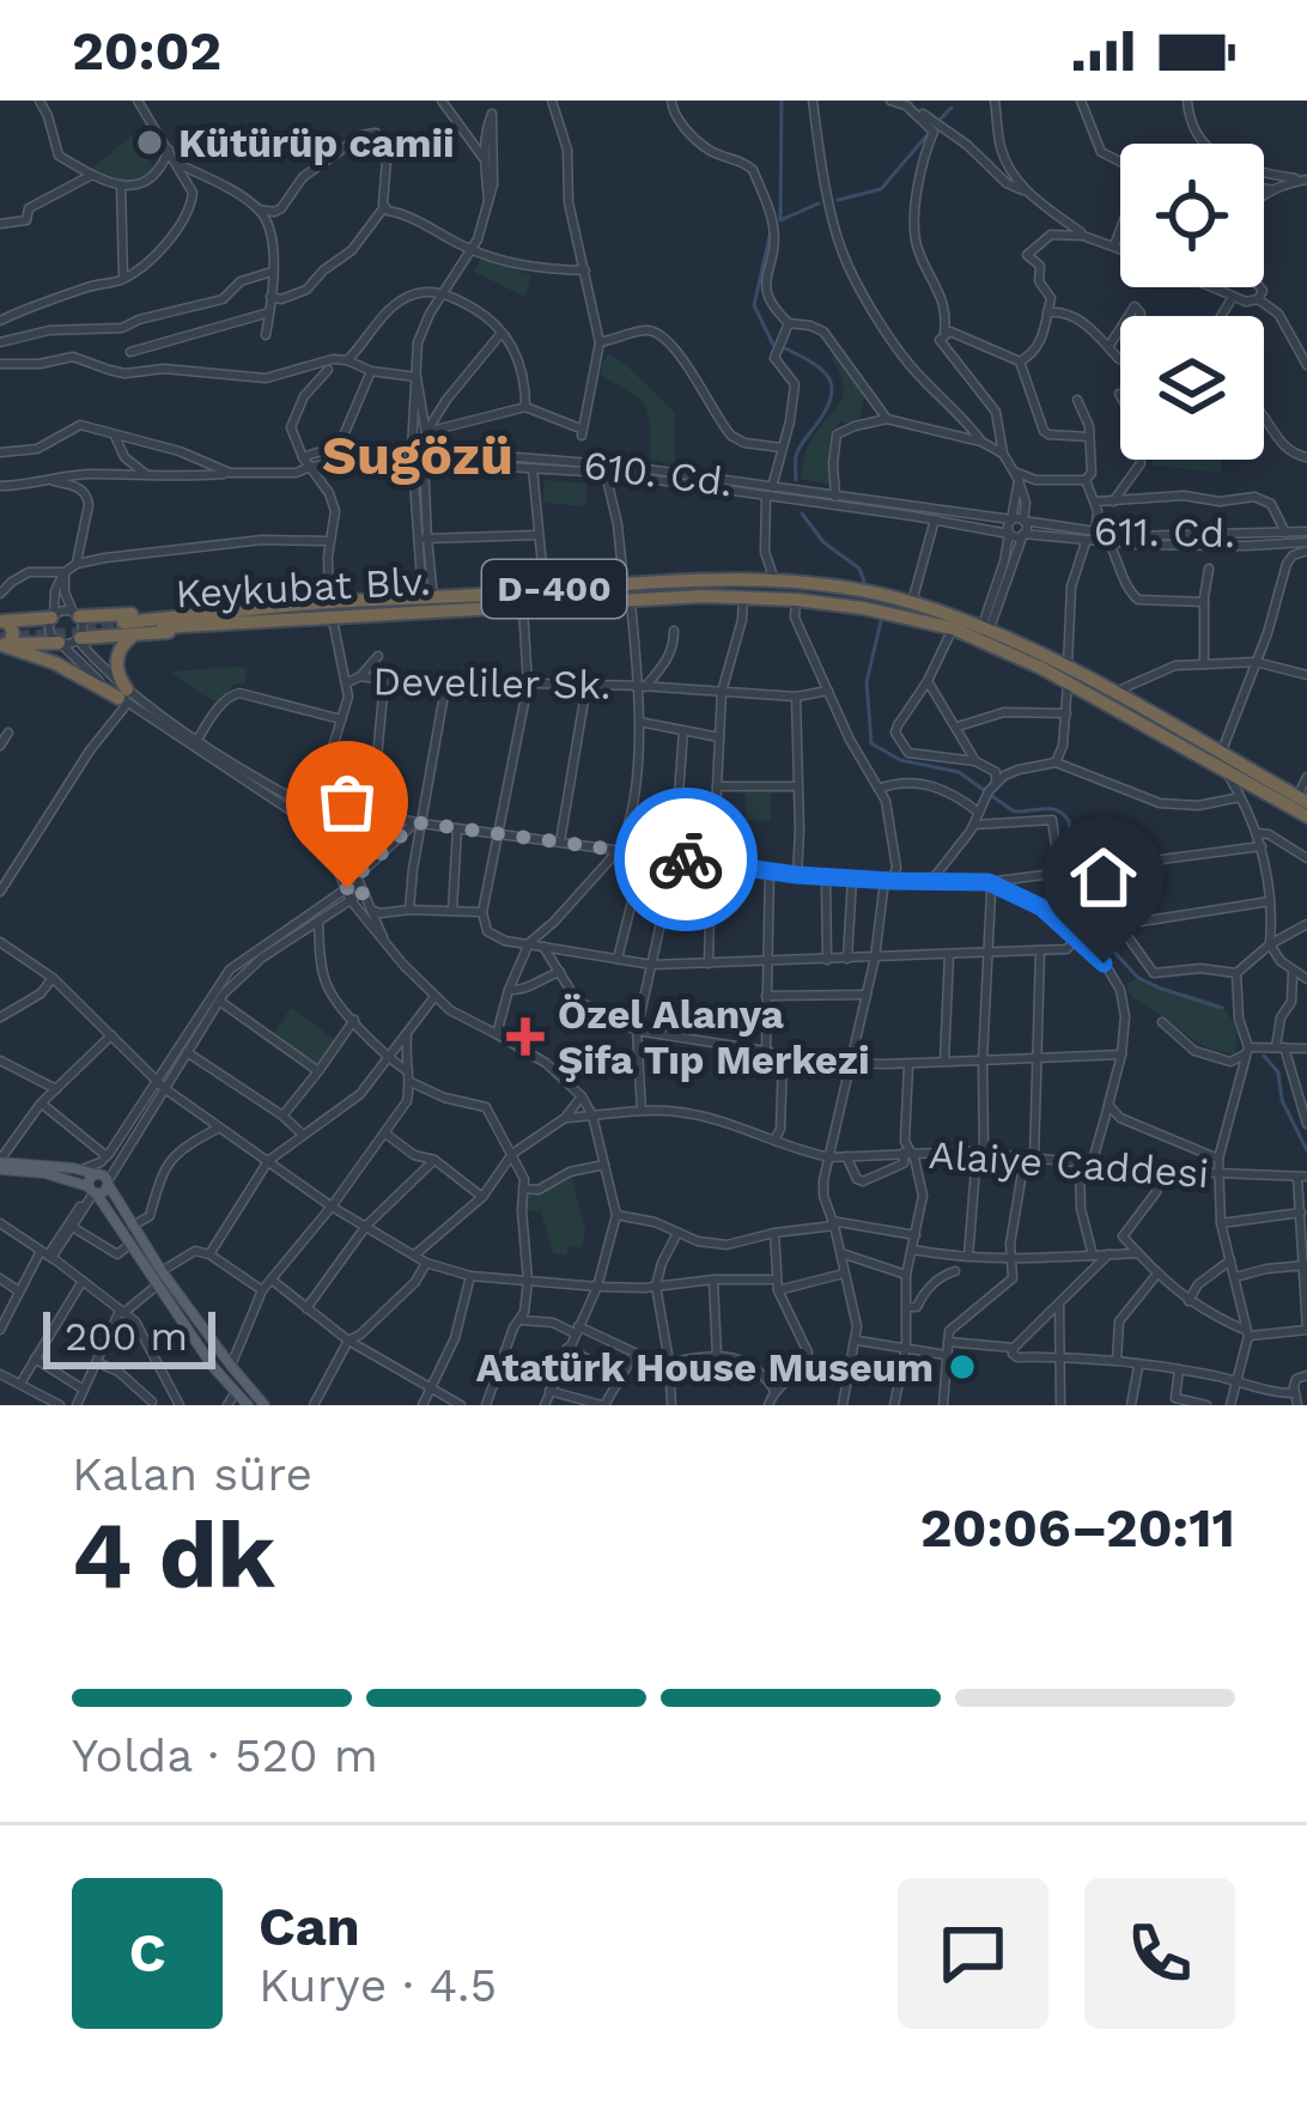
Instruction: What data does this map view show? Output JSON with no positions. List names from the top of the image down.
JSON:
{
  "streets": {
    "highway": ["Keykubat Blv.", "D-400"],
    "street": [
      "610. Cd.",
      "611. Cd.",
      "Develiler Sk.",
      "Alaiye Caddesi"
    ]
  },
  "crossings": [
    ["610. Cd.", "611. Cd."],
    ["Keykubat Blv.", "D-400"]
  ],
  "districts": ["Sugözü"],
  "places": {
    "other": ["Kütürüp camii", "Atatürk House Museum"],
    "health": ["Özel Alanya Şifa Tıp Merkezi"]
  },
  "scale_bar": "200 m",
  "page": {
    "status": "20:02",
    "scale": "200 m",
    "heading": ["4 dk", "Kalan süre", "20:06–20:11"],
    "panel": ["Can", "Kurye · 4.5"],
    "bar": "Yolda · 520 m",
    "round": "C"
  }
}
